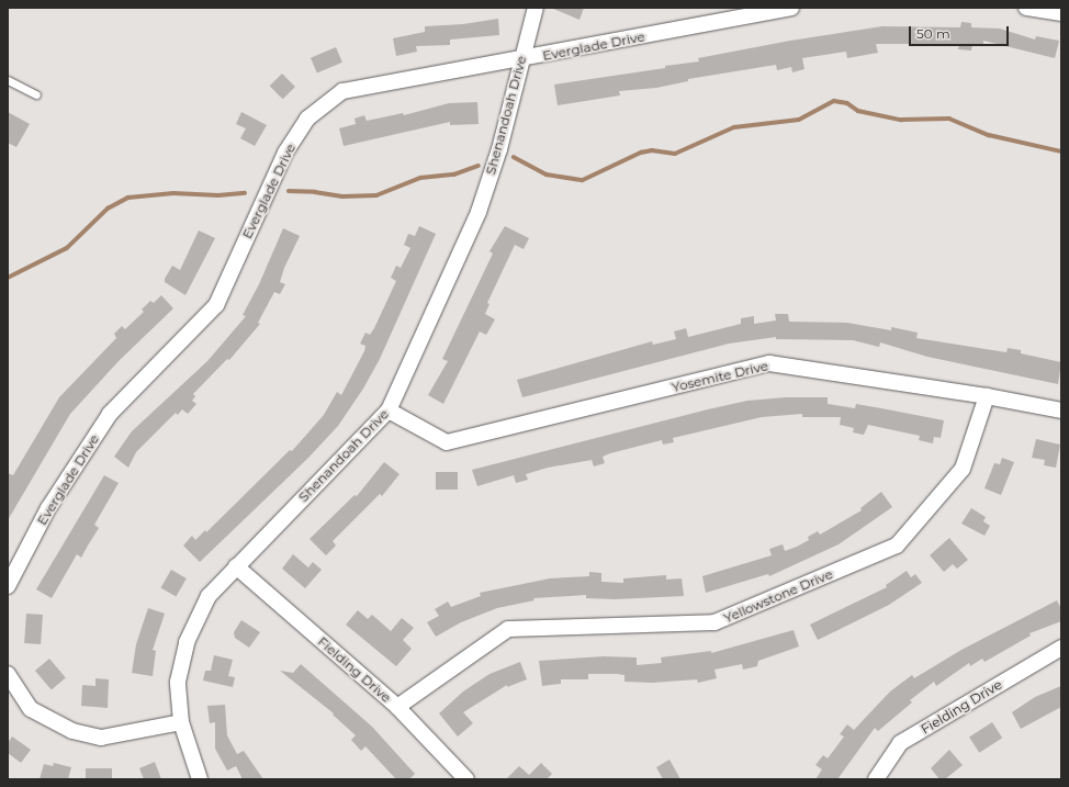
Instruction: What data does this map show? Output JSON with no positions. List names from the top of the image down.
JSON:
{
  "streets": {
    "street": [
      "Everglade Drive",
      "Shenandoah Drive",
      "Yosemite Drive",
      "Yellowstone Drive",
      "Fielding Drive"
    ]
  },
  "crossings": [
    ["Everglade Drive", "Shenandoah Drive"],
    ["Shenandoah Drive", "Yosemite Drive"],
    ["Shenandoah Drive", "Fielding Drive"],
    ["Yosemite Drive", "Yellowstone Drive"],
    ["Yellowstone Drive", "Fielding Drive"]
  ],
  "scale_bar": "50 m"
}
